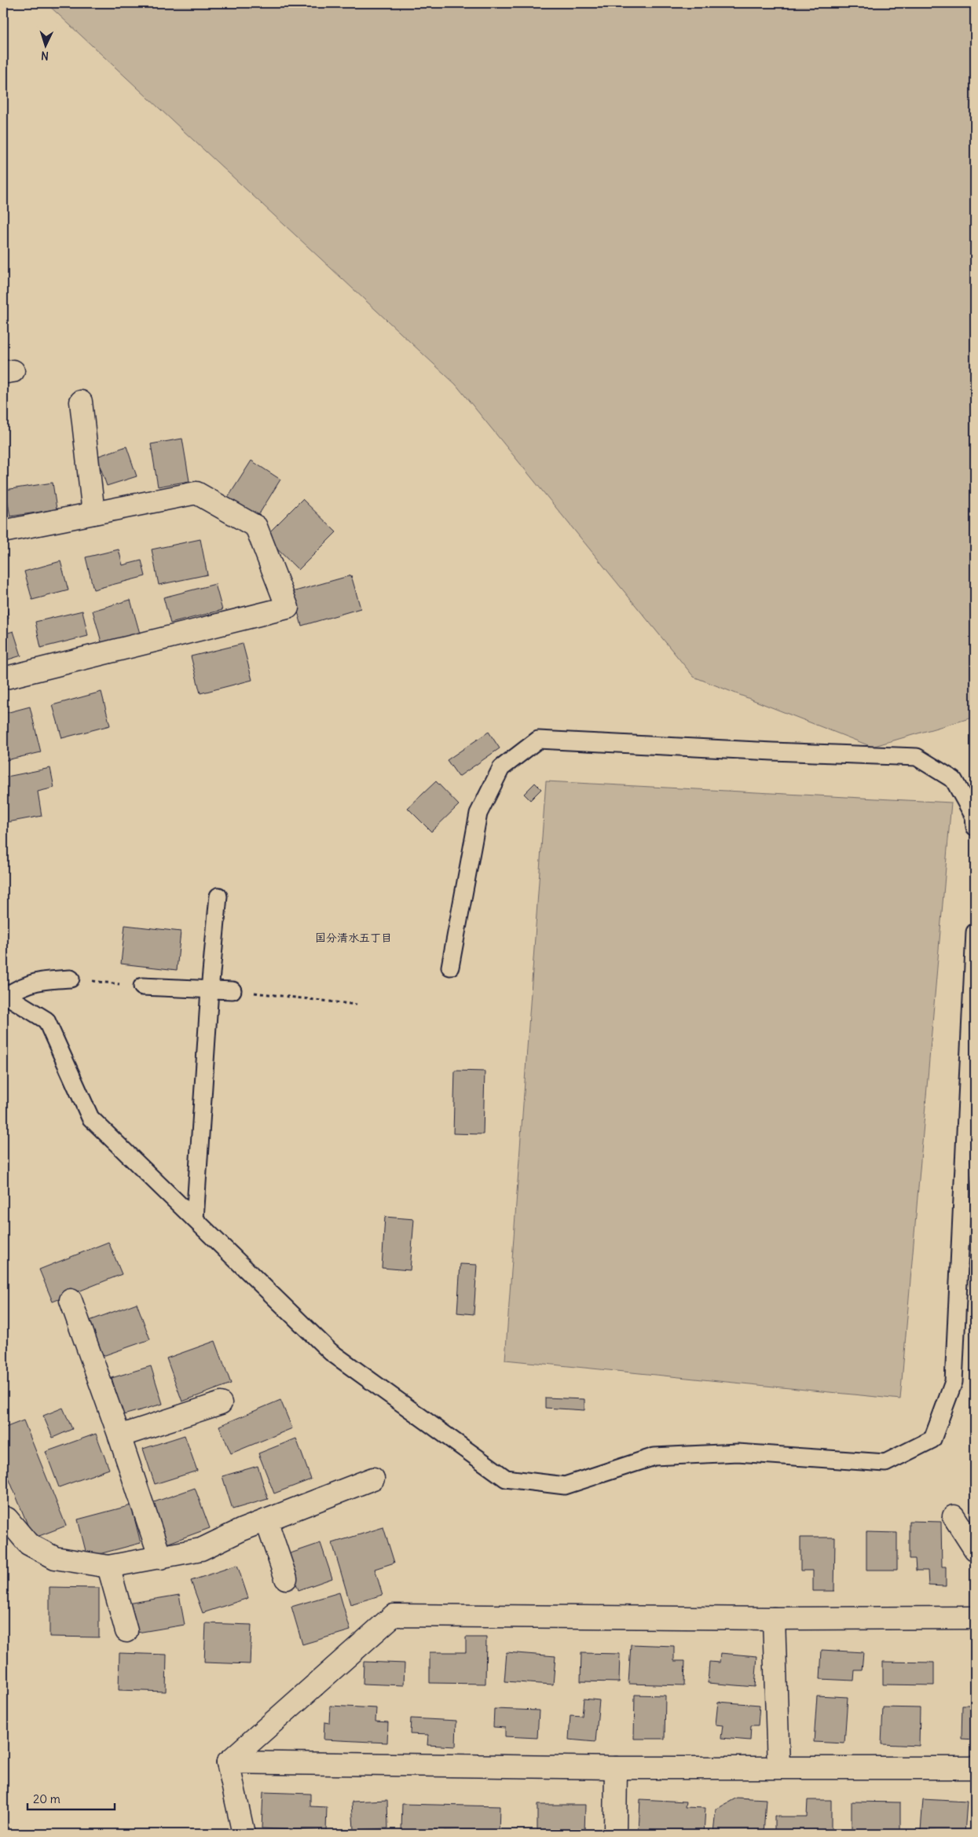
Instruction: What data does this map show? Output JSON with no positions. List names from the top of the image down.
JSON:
{
  "districts": ["国分清水五丁目"],
  "scale_bar": "20 m",
  "north": "bottom"
}
